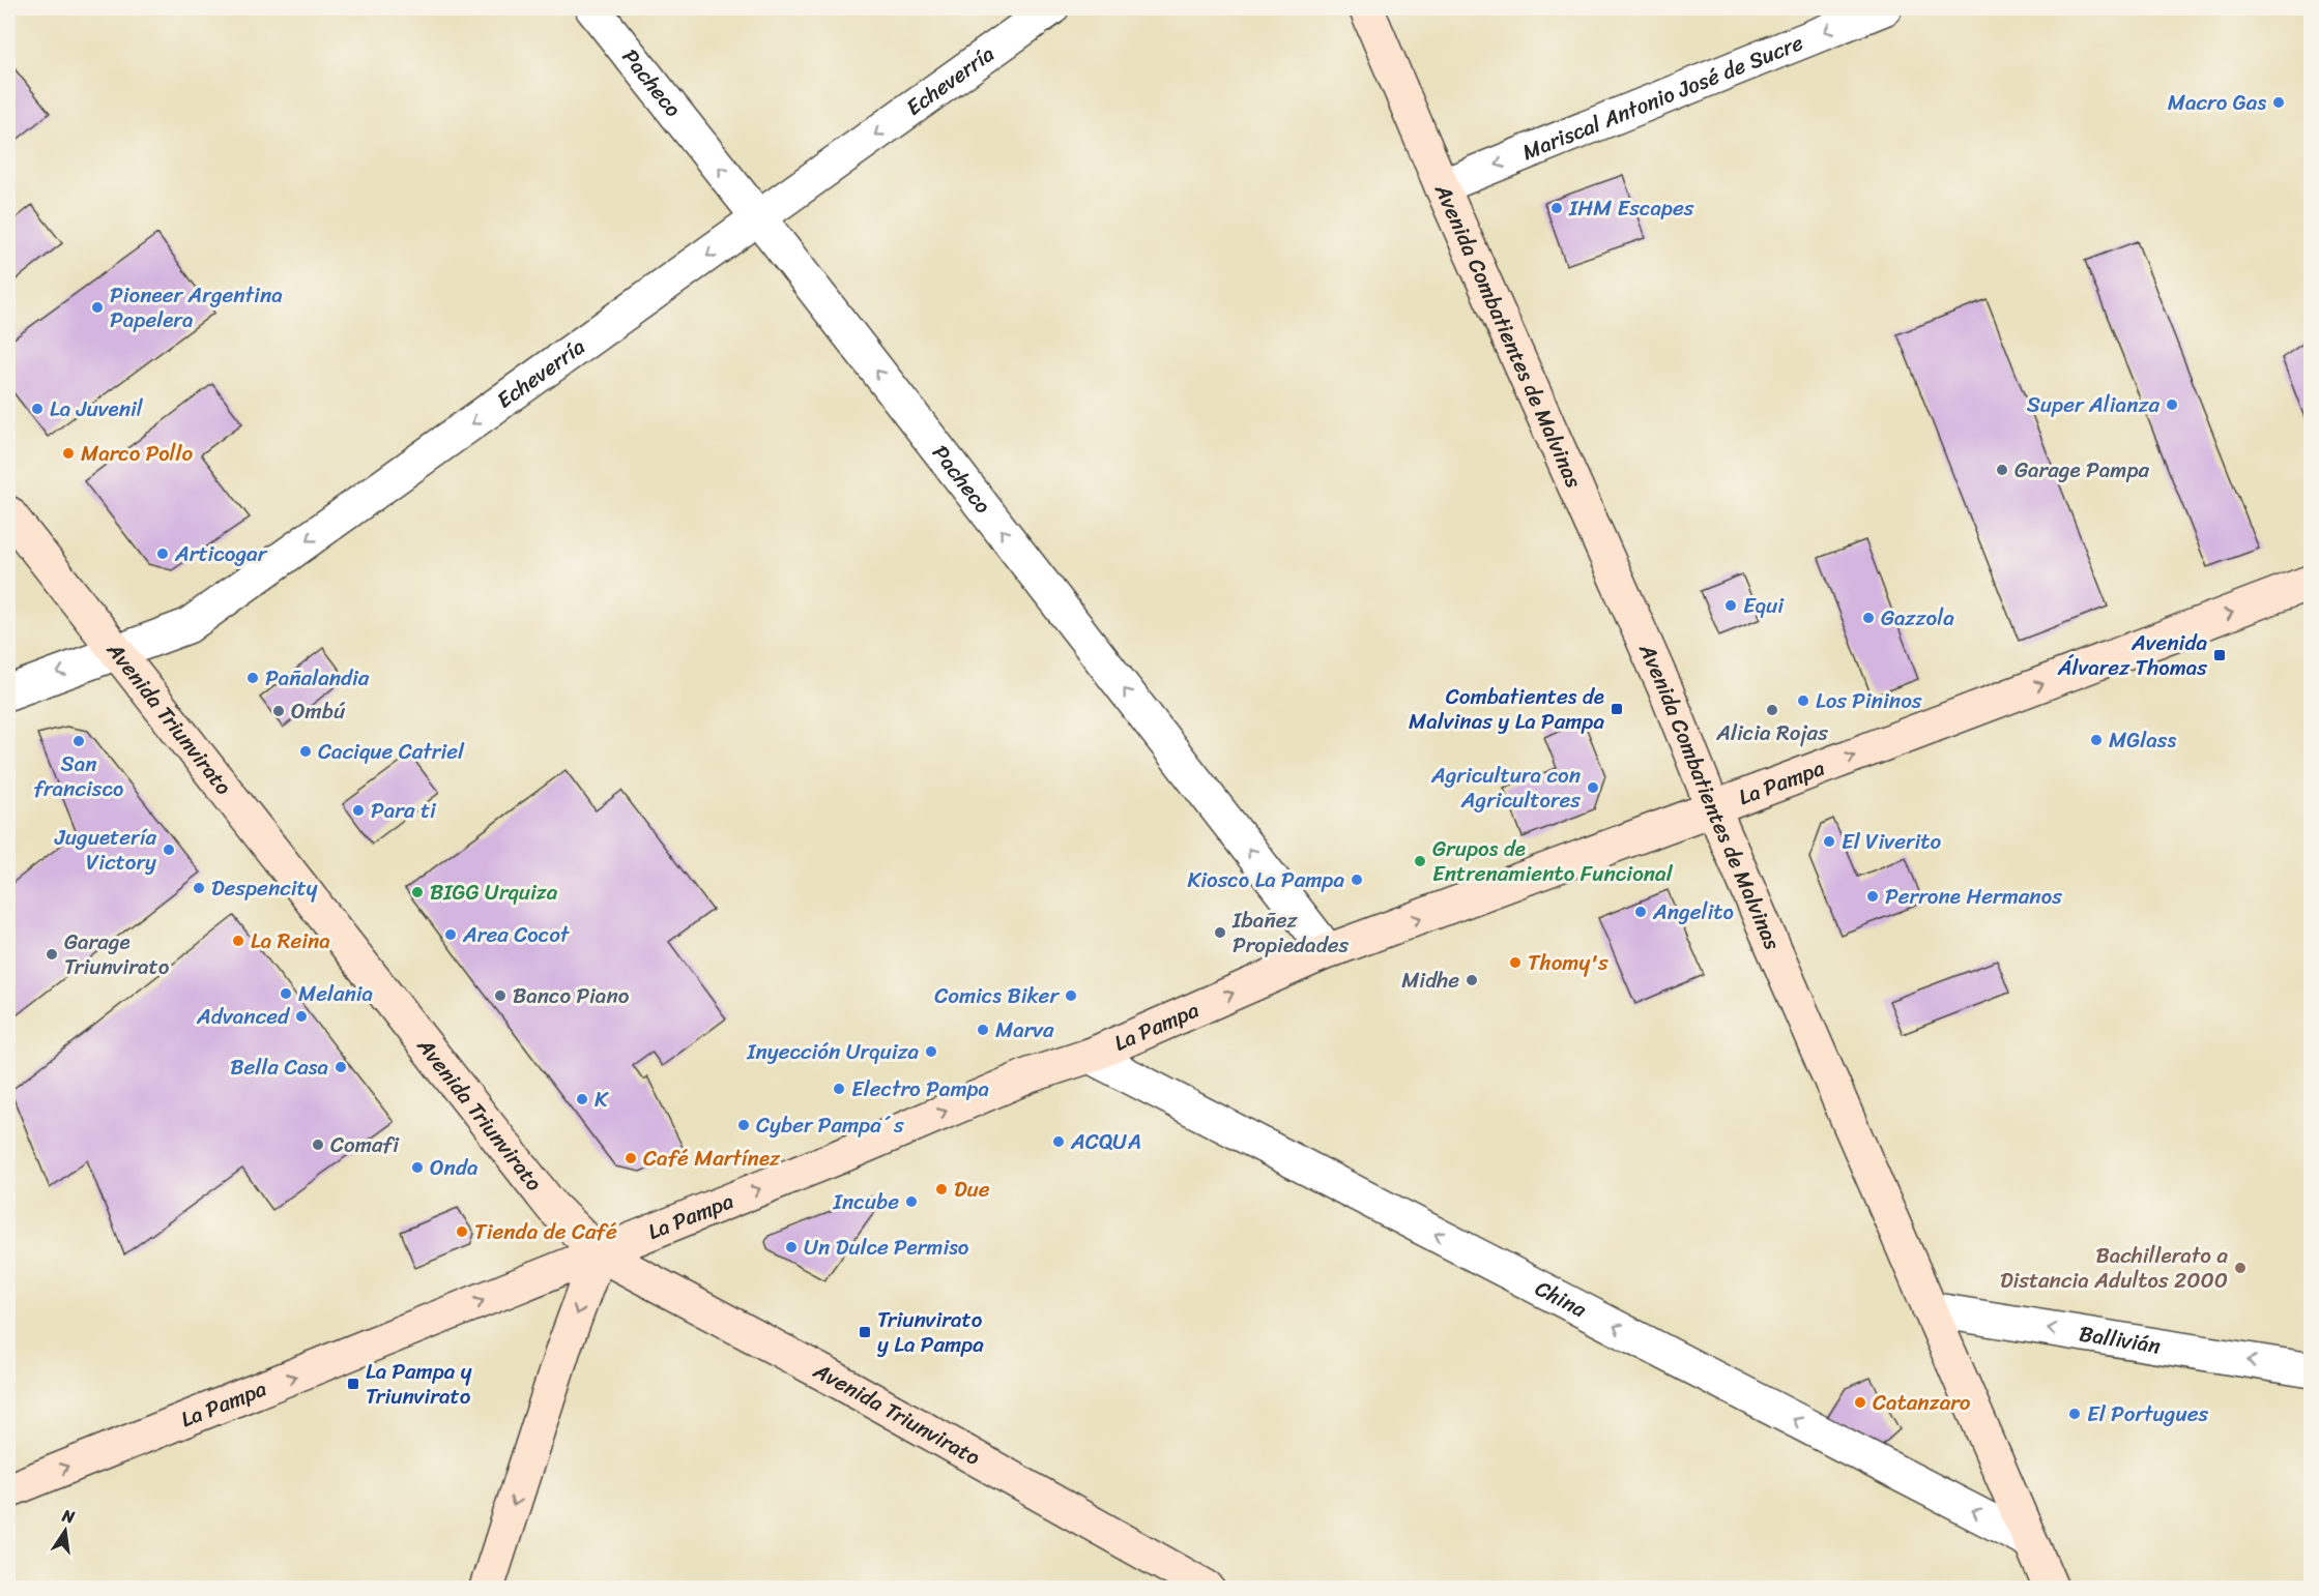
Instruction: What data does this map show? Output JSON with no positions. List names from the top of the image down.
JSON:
{
  "streets": {
    "main road": ["Avenida Combatientes de Malvinas", "Avenida Triunvirato", "La Pampa"],
    "street": [
      "Echeverría",
      "Pacheco",
      "Mariscal Antonio José de Sucre",
      "China",
      "Ballivián"
    ]
  },
  "crossings": [
    ["Echeverría", "Pacheco"],
    ["Echeverría", "Avenida Triunvirato"],
    ["Pacheco", "La Pampa"],
    ["Mariscal Antonio José de Sucre", "Avenida Combatientes de Malvinas"],
    ["Avenida Combatientes de Malvinas", "La Pampa"],
    ["Avenida Combatientes de Malvinas", "China"],
    ["Avenida Combatientes de Malvinas", "Ballivián"],
    ["Avenida Triunvirato", "La Pampa"],
    ["La Pampa", "China"]
  ],
  "one_way": [
    "Echeverría",
    "Pacheco",
    "Mariscal Antonio José de Sucre",
    "La Pampa",
    "China",
    "Ballivián"
  ],
  "places": {
    "other": [
      "Macro Gas",
      "IHM Escapes",
      "Pioneer Argentina Papelera",
      "Super Alianza",
      "La Juvenil",
      "Marco Pollo",
      "Garage Pampa",
      "Articogar",
      "Equi",
      "Gazzola",
      "Pañalandia",
      "Los Pininos",
      "Alicia Rojas",
      "Ombú",
      "MGlass",
      "San francisco",
      "Cacique Catriel",
      "Agricultura con Agricultores",
      "Para ti",
      "El Viverito",
      "Juguetería Victory",
      "Grupos de Entrenamiento Funcional",
      "Kiosco La Pampa",
      "Despencity",
      "BIGG Urquiza",
      "Perrone Hermanos",
      "Angelito",
      "Ibañez Propiedades",
      "Area Cocot",
      "La Reina",
      "Garage Triunvirato",
      "Thomy's",
      "Midhe",
      "Melania",
      "Banco Piano",
      "Comics Biker",
      "Advanced",
      "Marva",
      "Inyección Urquiza",
      "Bella Casa",
      "Electro Pampa",
      "K",
      "Cyber Pampa´s",
      "ACQUA",
      "Comafi",
      "Café Martínez",
      "Onda",
      "Due",
      "Incube",
      "Tienda de Café",
      "Un Dulce Permiso",
      "Bachillerato a Distancia Adultos 2000",
      "Catanzaro",
      "El Portugues"
    ],
    "transit": [
      "Avenida Álvarez Thomas",
      "Combatientes de Malvinas y La Pampa",
      "Triunvirato y La Pampa",
      "La Pampa y Triunvirato"
    ]
  },
  "north": "top"
}
